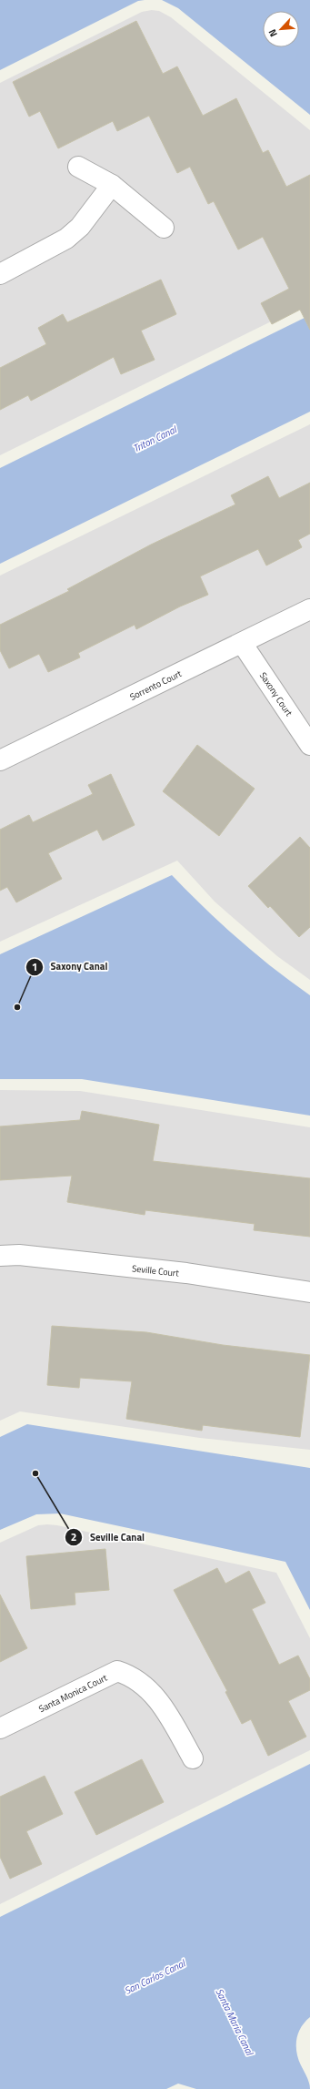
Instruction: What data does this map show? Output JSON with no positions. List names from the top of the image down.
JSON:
{
  "streets": {
    "street": [
      "Sorrento Court",
      "Saxony Court",
      "Seville Court",
      "Santa Monica Court"
    ]
  },
  "crossings": [
    ["Sorrento Court", "Saxony Court"]
  ],
  "water": ["Triton Canal", "San Carlos Canal", "Santa Maria Canal"],
  "places": ["Saxony Canal", "Seville Canal"],
  "north": "bottom left"
}
